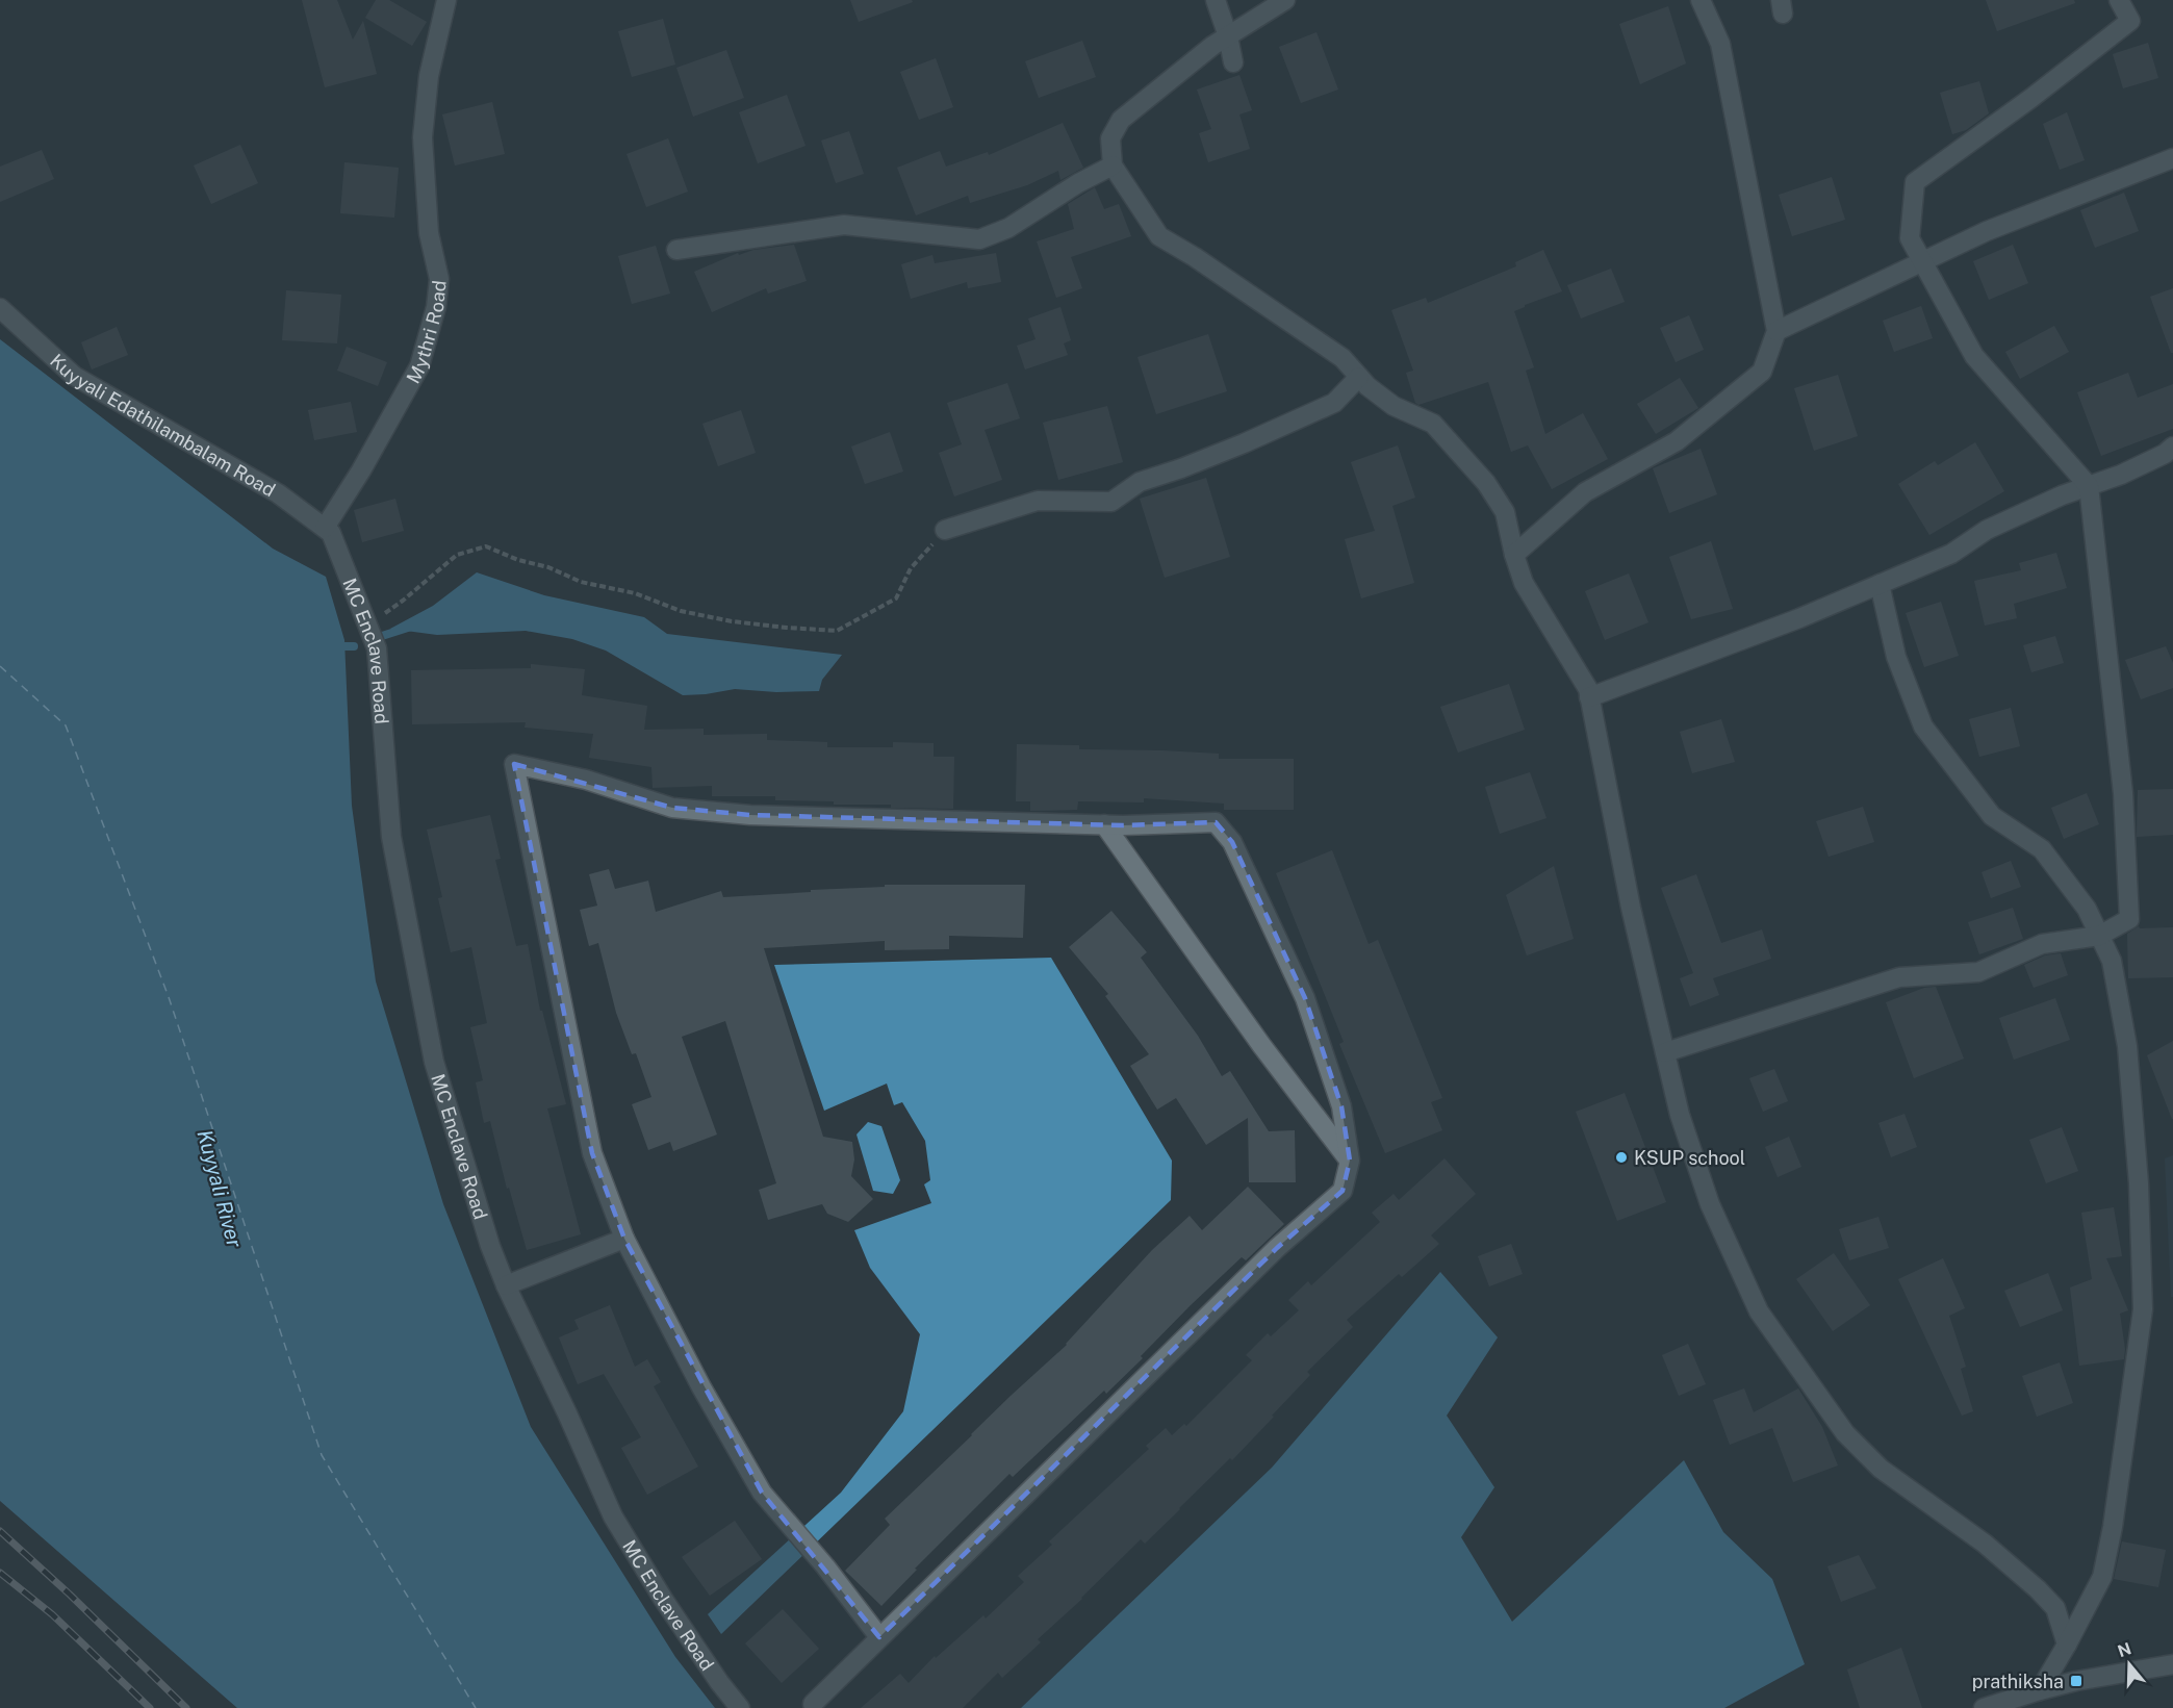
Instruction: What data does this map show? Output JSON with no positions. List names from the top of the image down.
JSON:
{
  "streets": {
    "street": ["Mythri Road", "Kuyyali Edathilambalam Road", "MC Enclave Road"]
  },
  "crossings": [
    ["Mythri Road", "Kuyyali Edathilambalam Road"],
    ["Mythri Road", "MC Enclave Road"],
    ["Kuyyali Edathilambalam Road", "MC Enclave Road"]
  ],
  "water": ["Kuyyali River"],
  "places": {
    "other": ["KSUP school"],
    "transit": ["prathiksha"]
  },
  "north": "top"
}
